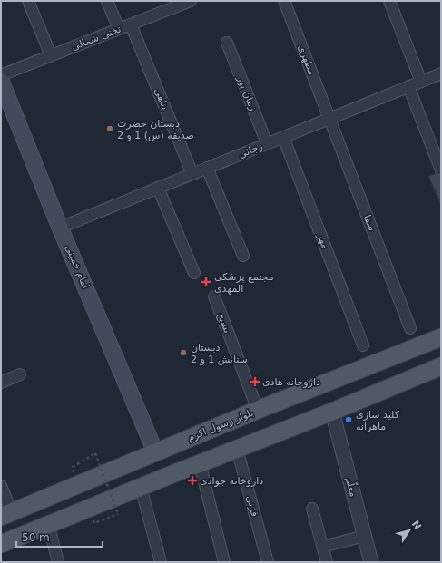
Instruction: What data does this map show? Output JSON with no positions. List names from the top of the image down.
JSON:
{
  "streets": {
    "main road": ["امام خمینی", "بلوار رسول اکرم"],
    "street": [
      "تختی شمالی",
      "مطهری",
      "زمان پور",
      "پناهی",
      "رجائی",
      "صفا",
      "مهر",
      "بسیج",
      "معلّم",
      "قرنی"
    ]
  },
  "crossings": [
    ["تختی شمالی", "پناهی"],
    ["مطهری", "رجائی"],
    ["مطهری", "صفا"],
    ["زمان پور", "رجائی"],
    ["پناهی", "رجائی"],
    ["رجائی", "صفا"],
    ["رجائی", "مهر"],
    ["رجائی", "امام خمینی"],
    ["امام خمینی", "بلوار رسول اکرم"],
    ["بسیج", "بلوار رسول اکرم"]
  ],
  "places": {
    "other": ["دبستان حضرت صدیقه (س) 1 و 2", "دبستان ستایش 1 و 2", "کلید سازی ماهرانه"],
    "health": ["مجتمع پزشکی المهدی", "داروخانه هادی", "داروخانه جوادی"]
  },
  "scale_bar": "50 m",
  "north": "top right"
}
